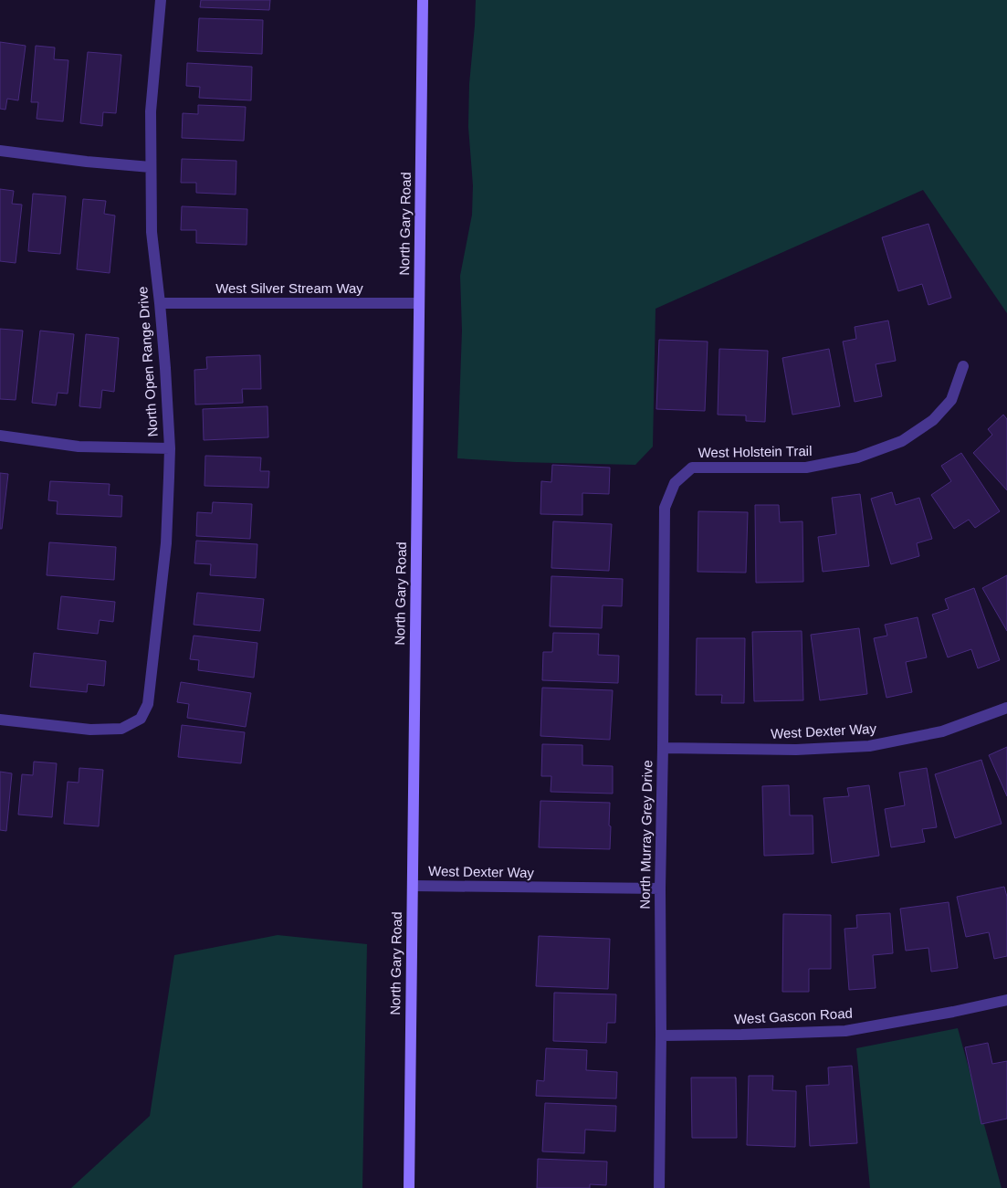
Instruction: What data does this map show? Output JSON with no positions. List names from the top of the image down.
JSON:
{
  "streets": {
    "main road": ["North Gary Road"],
    "street": [
      "West Silver Stream Way",
      "North Open Range Drive",
      "West Holstein Trail",
      "West Dexter Way",
      "North Murray Grey Drive",
      "West Gascon Road"
    ]
  },
  "crossings": [
    ["North Gary Road", "West Silver Stream Way"],
    ["North Gary Road", "West Dexter Way"],
    ["West Silver Stream Way", "North Open Range Drive"],
    ["West Holstein Trail", "North Murray Grey Drive"],
    ["West Dexter Way", "North Murray Grey Drive"],
    ["North Murray Grey Drive", "West Gascon Road"]
  ]
}
